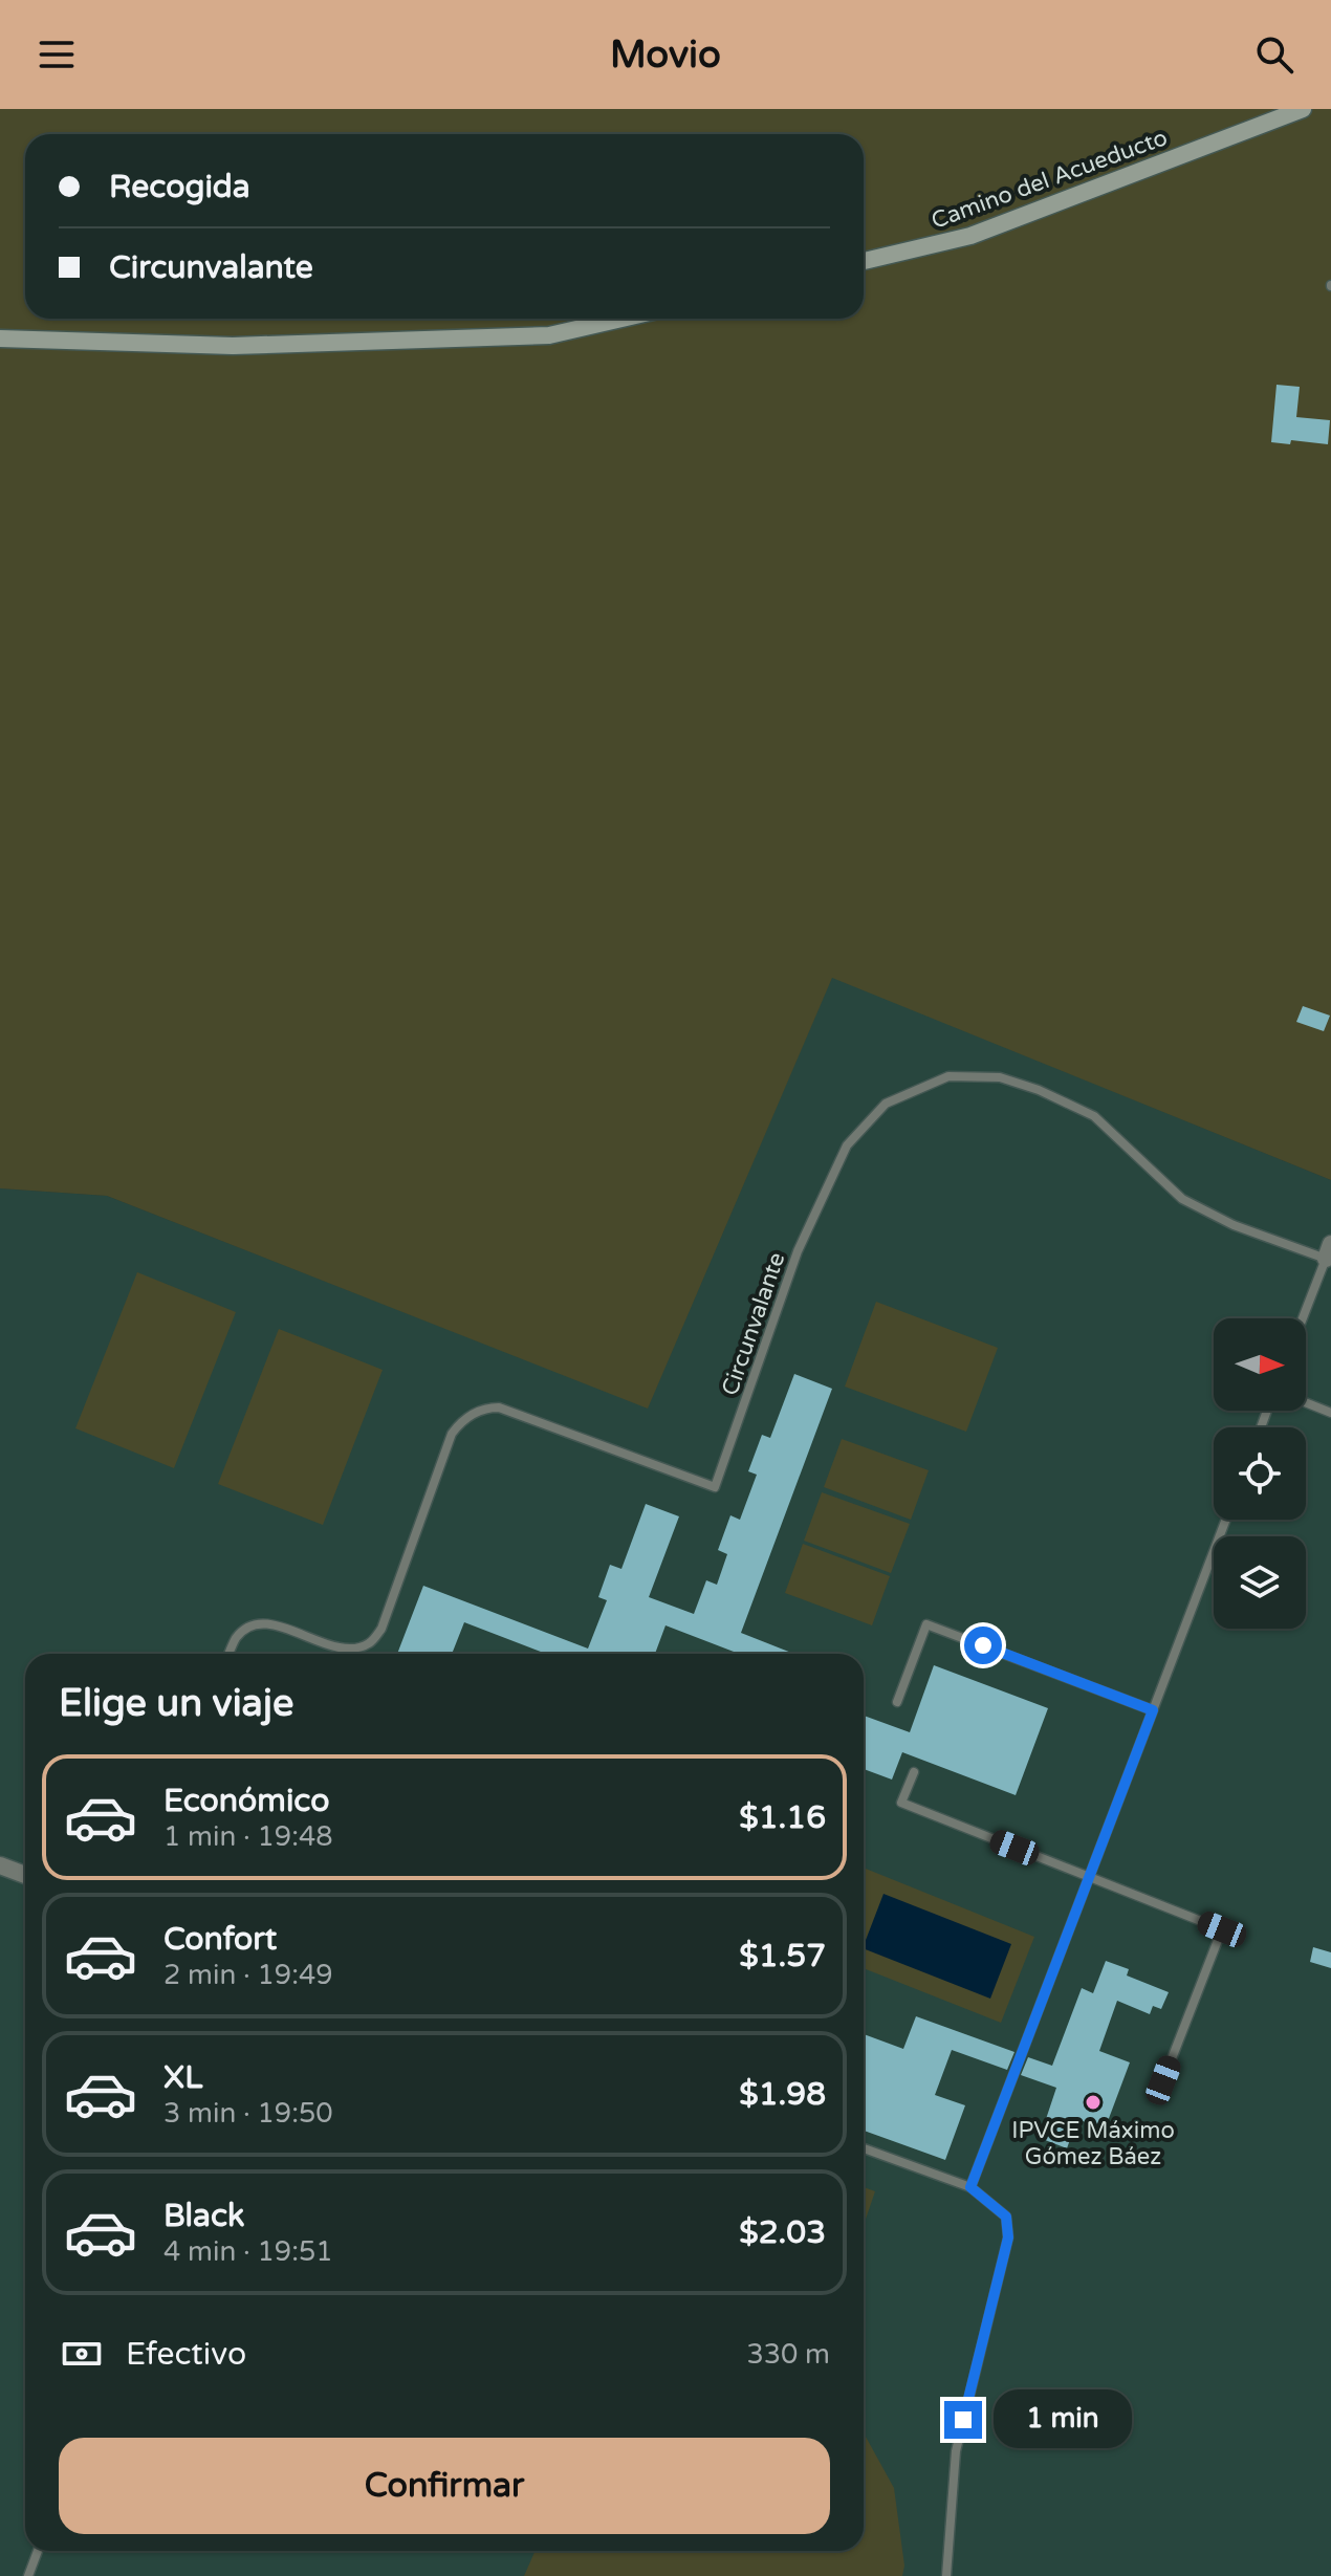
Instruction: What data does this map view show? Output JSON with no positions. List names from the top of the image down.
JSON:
{
  "streets": {
    "street": ["Camino del Acueducto"],
    "lane": ["Circunvalante"]
  },
  "places": ["IPVCE Máximo Gómez Báez"],
  "north": "right",
  "page": {
    "header": "Movio",
    "banner": ["Recogida", "Circunvalante"],
    "heading": "Elige un viaje",
    "list": [
      {
        "name": "Económico",
        "note": "1 min · 19:48",
        "value": "$1.16"
      },
      {
        "name": "Confort",
        "note": "2 min · 19:49",
        "value": "$1.57"
      },
      {
        "name": "XL",
        "note": "3 min · 19:50",
        "value": "$1.98"
      },
      {
        "name": "Black",
        "note": "4 min · 19:51",
        "value": "$2.03"
      }
    ],
    "pay": ["Efectivo", "330 m"],
    "bubble": "1 min",
    "buttons": "Confirmar"
  }
}
